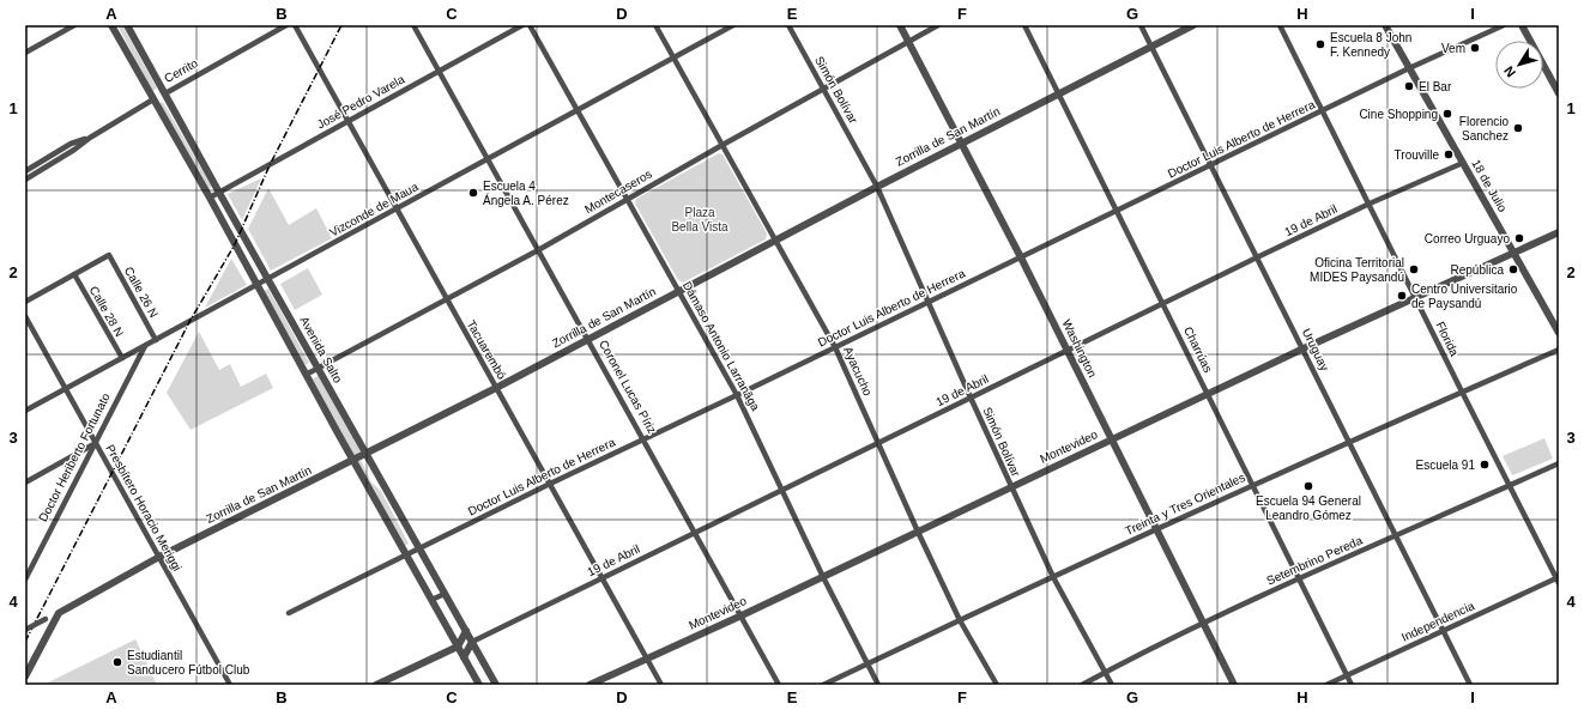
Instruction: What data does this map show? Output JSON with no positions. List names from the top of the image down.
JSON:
{
  "streets": {
    "street": [
      "Cerrito",
      "Simón Bolívar",
      "José Pedro Varela",
      "Zorrilla de San Martín",
      "Doctor Luis Alberto de Herrera",
      "18 de Julio",
      "Montecaseros",
      "Vizconde de Maua",
      "19 de Abril",
      "Calle 26 N",
      "Calle 28 N",
      "Florida",
      "Dámaso Antonio Larranãga",
      "Washington",
      "Avenida Salto",
      "Tacuarembó",
      "Charrúas",
      "Uruguay",
      "Ayacucho",
      "Coronel Lucas Píriz",
      "Montevideo",
      "Doctor Heriberto Fortunato",
      "Treinta y Tres Orientales",
      "Presbítero Horacio Meriggi",
      "Setembrino Pereda",
      "Independencia"
    ]
  },
  "crossings": [
    ["Cerrito", "Avenida Salto"],
    ["Simón Bolívar", "Zorrilla de San Martín"],
    ["Simón Bolívar", "Doctor Luis Alberto de Herrera"],
    ["Simón Bolívar", "Montecaseros"],
    ["Simón Bolívar", "19 de Abril"],
    ["Simón Bolívar", "Montevideo"],
    ["Simón Bolívar", "Treinta y Tres Orientales"],
    ["Simón Bolívar", "Setembrino Pereda"],
    ["José Pedro Varela", "Avenida Salto"],
    ["José Pedro Varela", "Tacuarembó"],
    ["José Pedro Varela", "Coronel Lucas Píriz"],
    ["Zorrilla de San Martín", "Dámaso Antonio Larranãga"],
    ["Zorrilla de San Martín", "Washington"],
    ["Zorrilla de San Martín", "Avenida Salto"],
    ["Zorrilla de San Martín", "Tacuarembó"],
    ["Zorrilla de San Martín", "Charrúas"],
    ["Zorrilla de San Martín", "Uruguay"],
    ["Zorrilla de San Martín", "Ayacucho"],
    ["Zorrilla de San Martín", "Coronel Lucas Píriz"],
    ["Zorrilla de San Martín", "Presbítero Horacio Meriggi"],
    ["Doctor Luis Alberto de Herrera", "18 de Julio"],
    ["Doctor Luis Alberto de Herrera", "Florida"],
    ["Doctor Luis Alberto de Herrera", "Dámaso Antonio Larranãga"],
    ["Doctor Luis Alberto de Herrera", "Washington"],
    ["Doctor Luis Alberto de Herrera", "Avenida Salto"],
    ["Doctor Luis Alberto de Herrera", "Tacuarembó"],
    ["Doctor Luis Alberto de Herrera", "Charrúas"],
    ["Doctor Luis Alberto de Herrera", "Uruguay"],
    ["Doctor Luis Alberto de Herrera", "Ayacucho"],
    ["Doctor Luis Alberto de Herrera", "Coronel Lucas Píriz"],
    ["18 de Julio", "19 de Abril"],
    ["18 de Julio", "Montevideo"],
    ["Montecaseros", "Dámaso Antonio Larranãga"],
    ["Montecaseros", "Washington"],
    ["Montecaseros", "Avenida Salto"],
    ["Montecaseros", "Tacuarembó"],
    ["Montecaseros", "Ayacucho"],
    ["Montecaseros", "Coronel Lucas Píriz"],
    ["Vizconde de Maua", "Calle 26 N"],
    ["Vizconde de Maua", "Calle 28 N"],
    ["Vizconde de Maua", "Dámaso Antonio Larranãga"],
    ["Vizconde de Maua", "Avenida Salto"],
    ["Vizconde de Maua", "Tacuarembó"],
    ["Vizconde de Maua", "Ayacucho"],
    ["Vizconde de Maua", "Coronel Lucas Píriz"],
    ["Vizconde de Maua", "Doctor Heriberto Fortunato"],
    ["Vizconde de Maua", "Presbítero Horacio Meriggi"],
    ["19 de Abril", "Florida"],
    ["19 de Abril", "Dámaso Antonio Larranãga"],
    ["19 de Abril", "Washington"],
    ["19 de Abril", "Avenida Salto"],
    ["19 de Abril", "Tacuarembó"],
    ["19 de Abril", "Charrúas"],
    ["19 de Abril", "Uruguay"],
    ["19 de Abril", "Ayacucho"],
    ["19 de Abril", "Coronel Lucas Píriz"],
    ["Calle 26 N", "Calle 28 N"],
    ["Florida", "Montevideo"],
    ["Florida", "Treinta y Tres Orientales"],
    ["Florida", "Setembrino Pereda"],
    ["Florida", "Independencia"],
    ["Dámaso Antonio Larranãga", "Montevideo"],
    ["Dámaso Antonio Larranãga", "Treinta y Tres Orientales"],
    ["Washington", "Montevideo"],
    ["Washington", "Treinta y Tres Orientales"],
    ["Washington", "Setembrino Pereda"],
    ["Tacuarembó", "Montevideo"],
    ["Charrúas", "Montevideo"],
    ["Charrúas", "Treinta y Tres Orientales"],
    ["Charrúas", "Setembrino Pereda"],
    ["Charrúas", "Independencia"],
    ["Uruguay", "Montevideo"],
    ["Uruguay", "Treinta y Tres Orientales"],
    ["Uruguay", "Setembrino Pereda"],
    ["Uruguay", "Independencia"],
    ["Ayacucho", "Montevideo"],
    ["Ayacucho", "Treinta y Tres Orientales"],
    ["Coronel Lucas Píriz", "Montevideo"],
    ["Doctor Heriberto Fortunato", "Presbítero Horacio Meriggi"]
  ],
  "parks": ["Plaza Bella Vista"],
  "places": [
    "Escuela 8 John F. Kennedy",
    "Vem",
    "El Bar",
    "Cine Shopping",
    "Florencio Sanchez",
    "Trouville",
    "Escuela 4 Ángela A. Pérez",
    "Correo Urguayo",
    "Oficina Territorial MIDES Paysandú",
    "República",
    "Centro Universitario de Paysandú",
    "Escuela 91",
    "Escuela 94 General Leandro Gómez",
    "Estudiantil Sanducero Fútbol Club"
  ],
  "north": "bottom left",
  "grid": {
    "columns": [
      "A",
      "B",
      "C",
      "D",
      "E",
      "F",
      "G",
      "H",
      "I"
    ],
    "rows": [
      "1",
      "2",
      "3",
      "4"
    ]
  }
}
